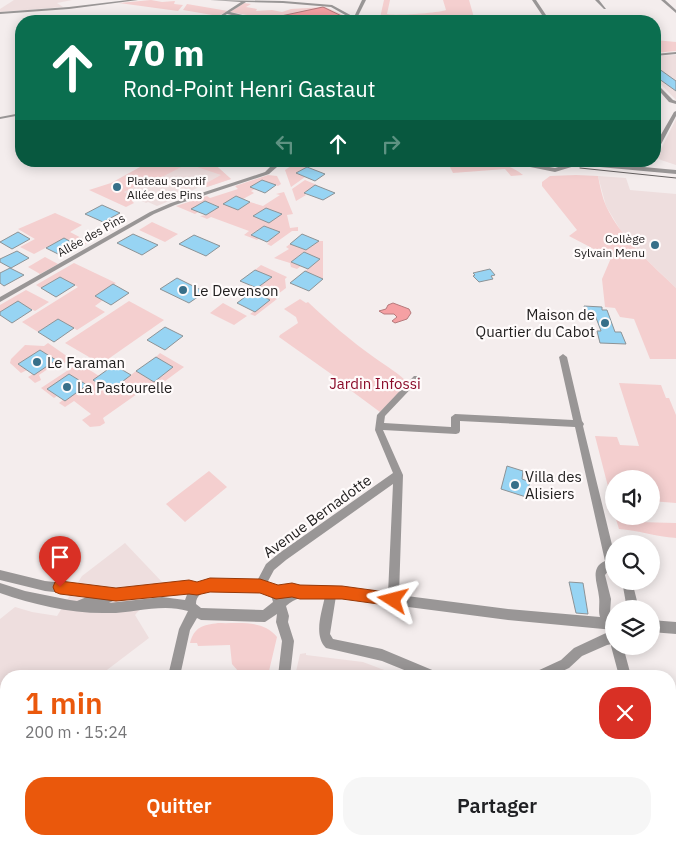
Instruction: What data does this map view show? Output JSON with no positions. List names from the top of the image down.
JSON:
{
  "streets": {
    "street": ["Allée des Pins", "Avenue Bernadotte"]
  },
  "parks": ["Jardin Infossi"],
  "places": [
    "Plateau sportif Allée des Pins",
    "Collège Sylvain Menu",
    "Le Devenson",
    "Maison de Quartier du Cabot",
    "Le Faraman",
    "La Pastourelle",
    "Villa des Alisiers"
  ],
  "page": {
    "turn": ["70 m", "Rond-Point Henri Gastaut"],
    "heading": ["1 min", "200 m · 15:24"],
    "buttons": ["Quitter", "Partager"]
  }
}
